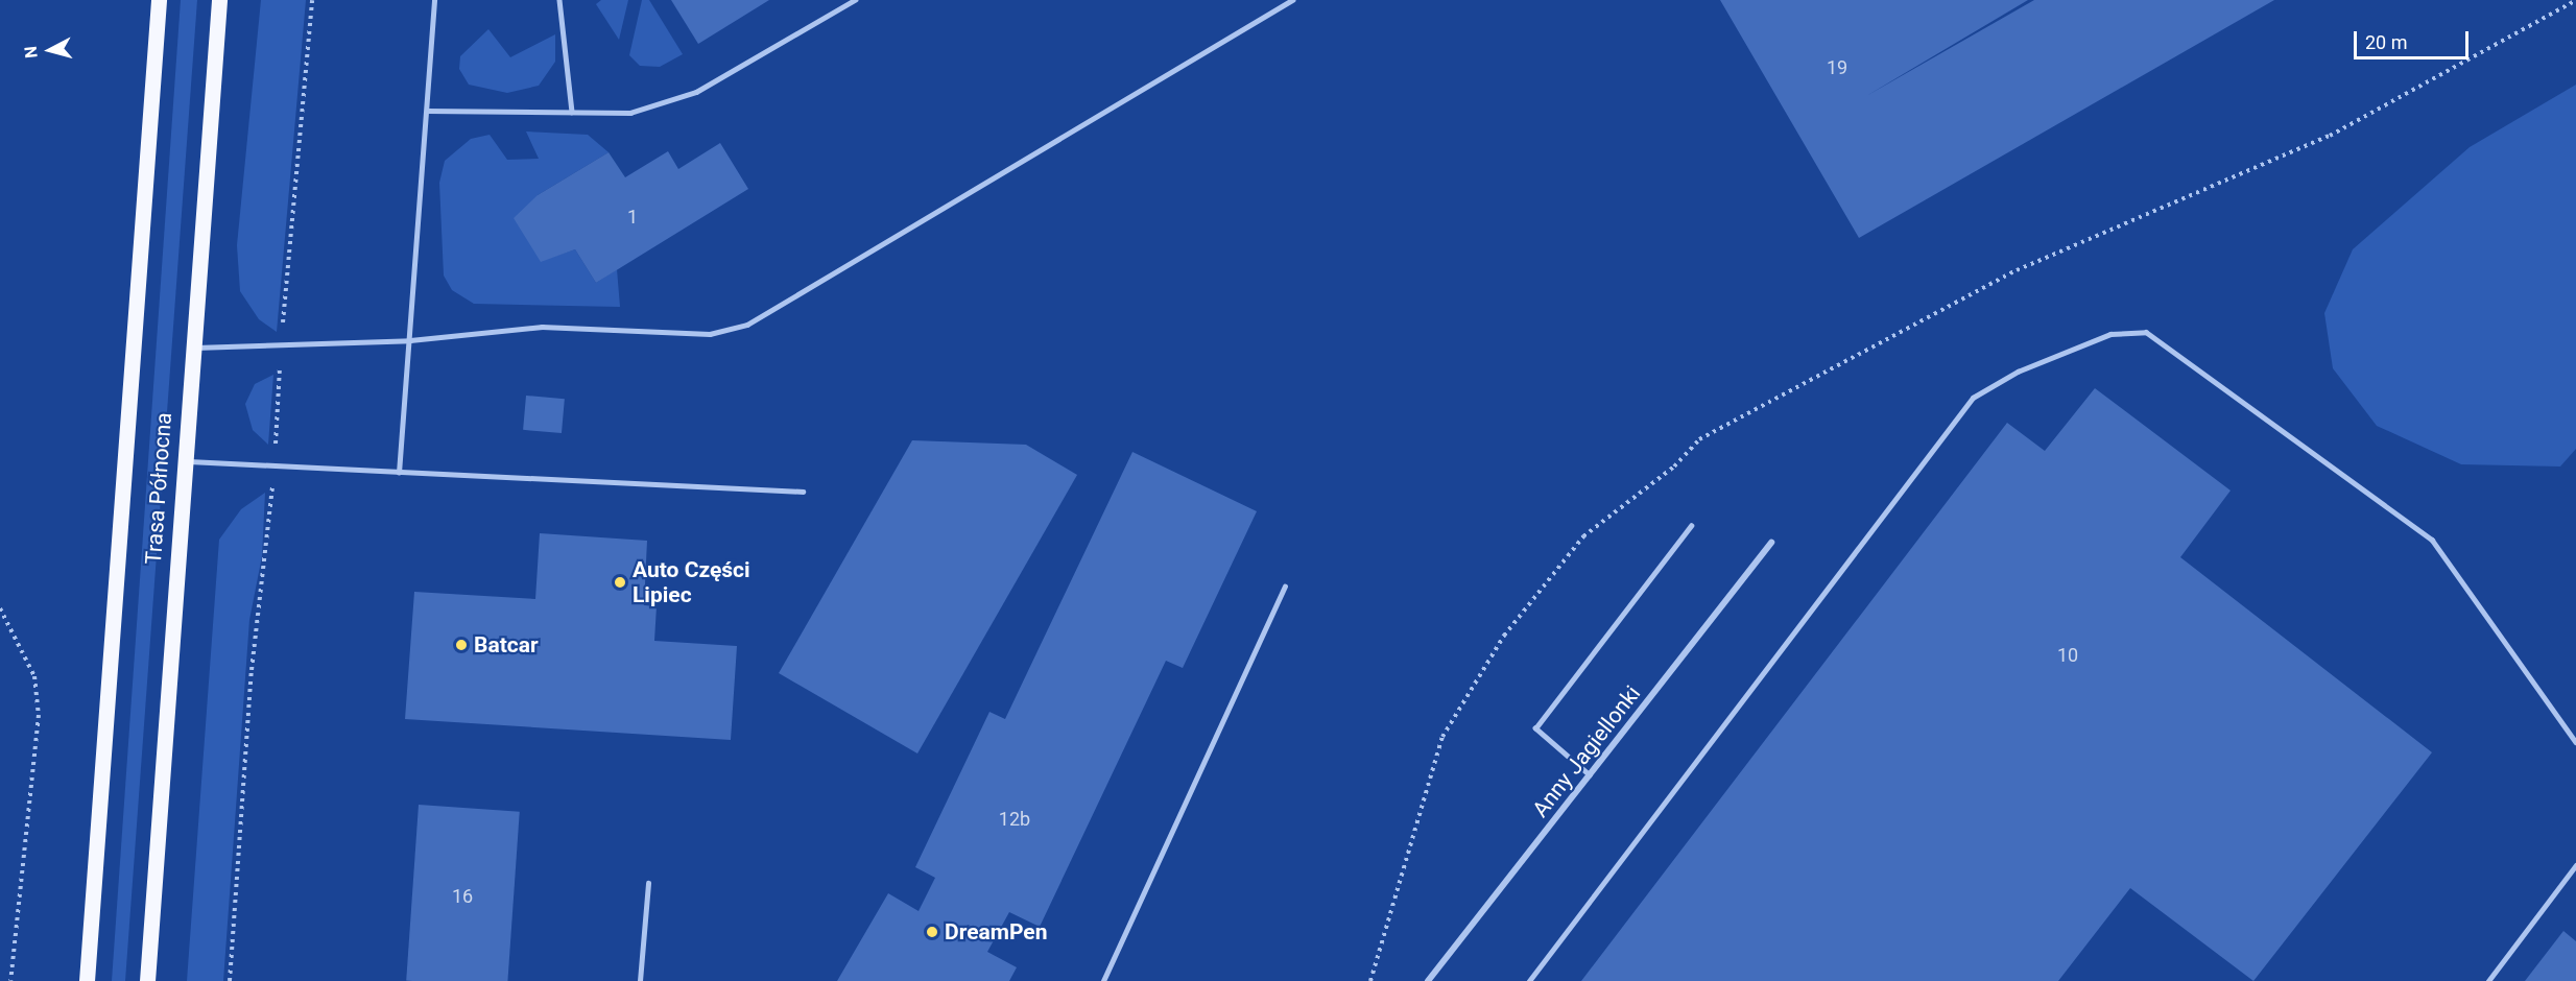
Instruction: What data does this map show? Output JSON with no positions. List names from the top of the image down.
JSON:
{
  "streets": {
    "main road": ["Trasa Północna"],
    "street": ["Anny Jagiellonki"]
  },
  "places": ["Auto Części Lipiec", "Batcar", "DreamPen"],
  "house_numbers": [
    "19",
    "1",
    "10",
    "12b",
    "16"
  ],
  "scale_bar": "20 m",
  "north": "left"
}
